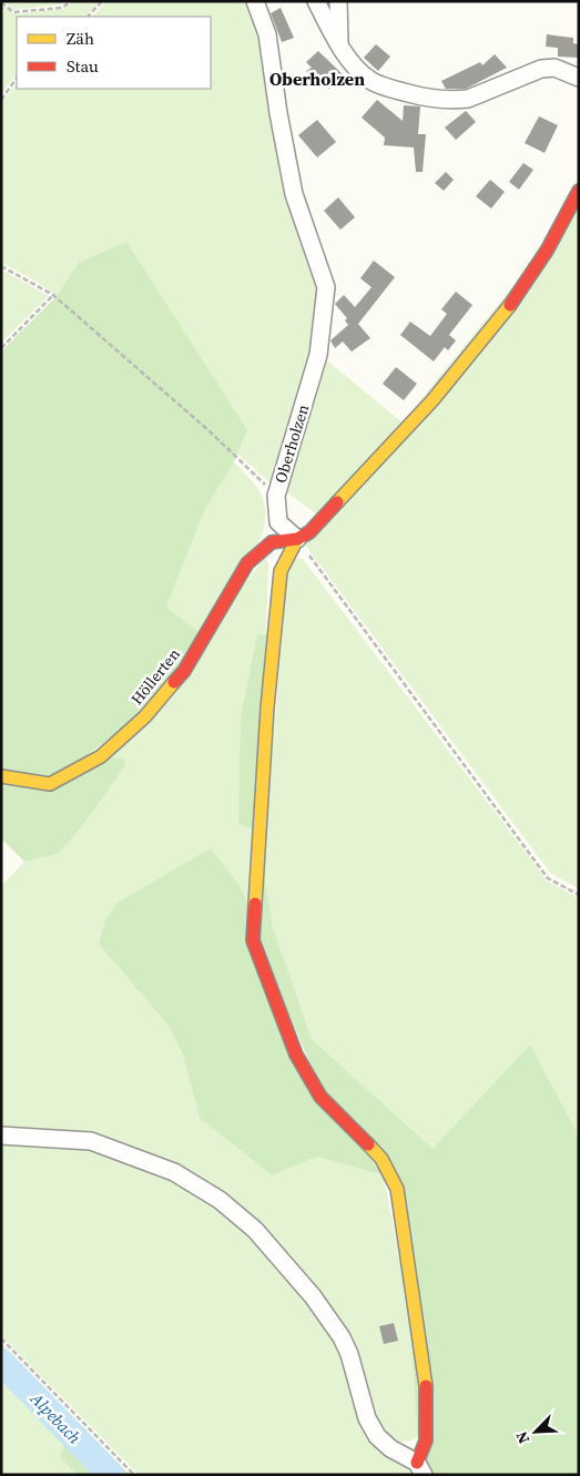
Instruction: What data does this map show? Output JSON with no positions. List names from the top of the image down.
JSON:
{
  "streets": {
    "street": ["Oberholzen", "Höllerten"]
  },
  "crossings": [
    ["Oberholzen", "Höllerten"]
  ],
  "districts": ["Oberholzen"],
  "water": ["Alpebach"],
  "legend": ["Zäh", "Stau"],
  "north": "bottom left"
}
